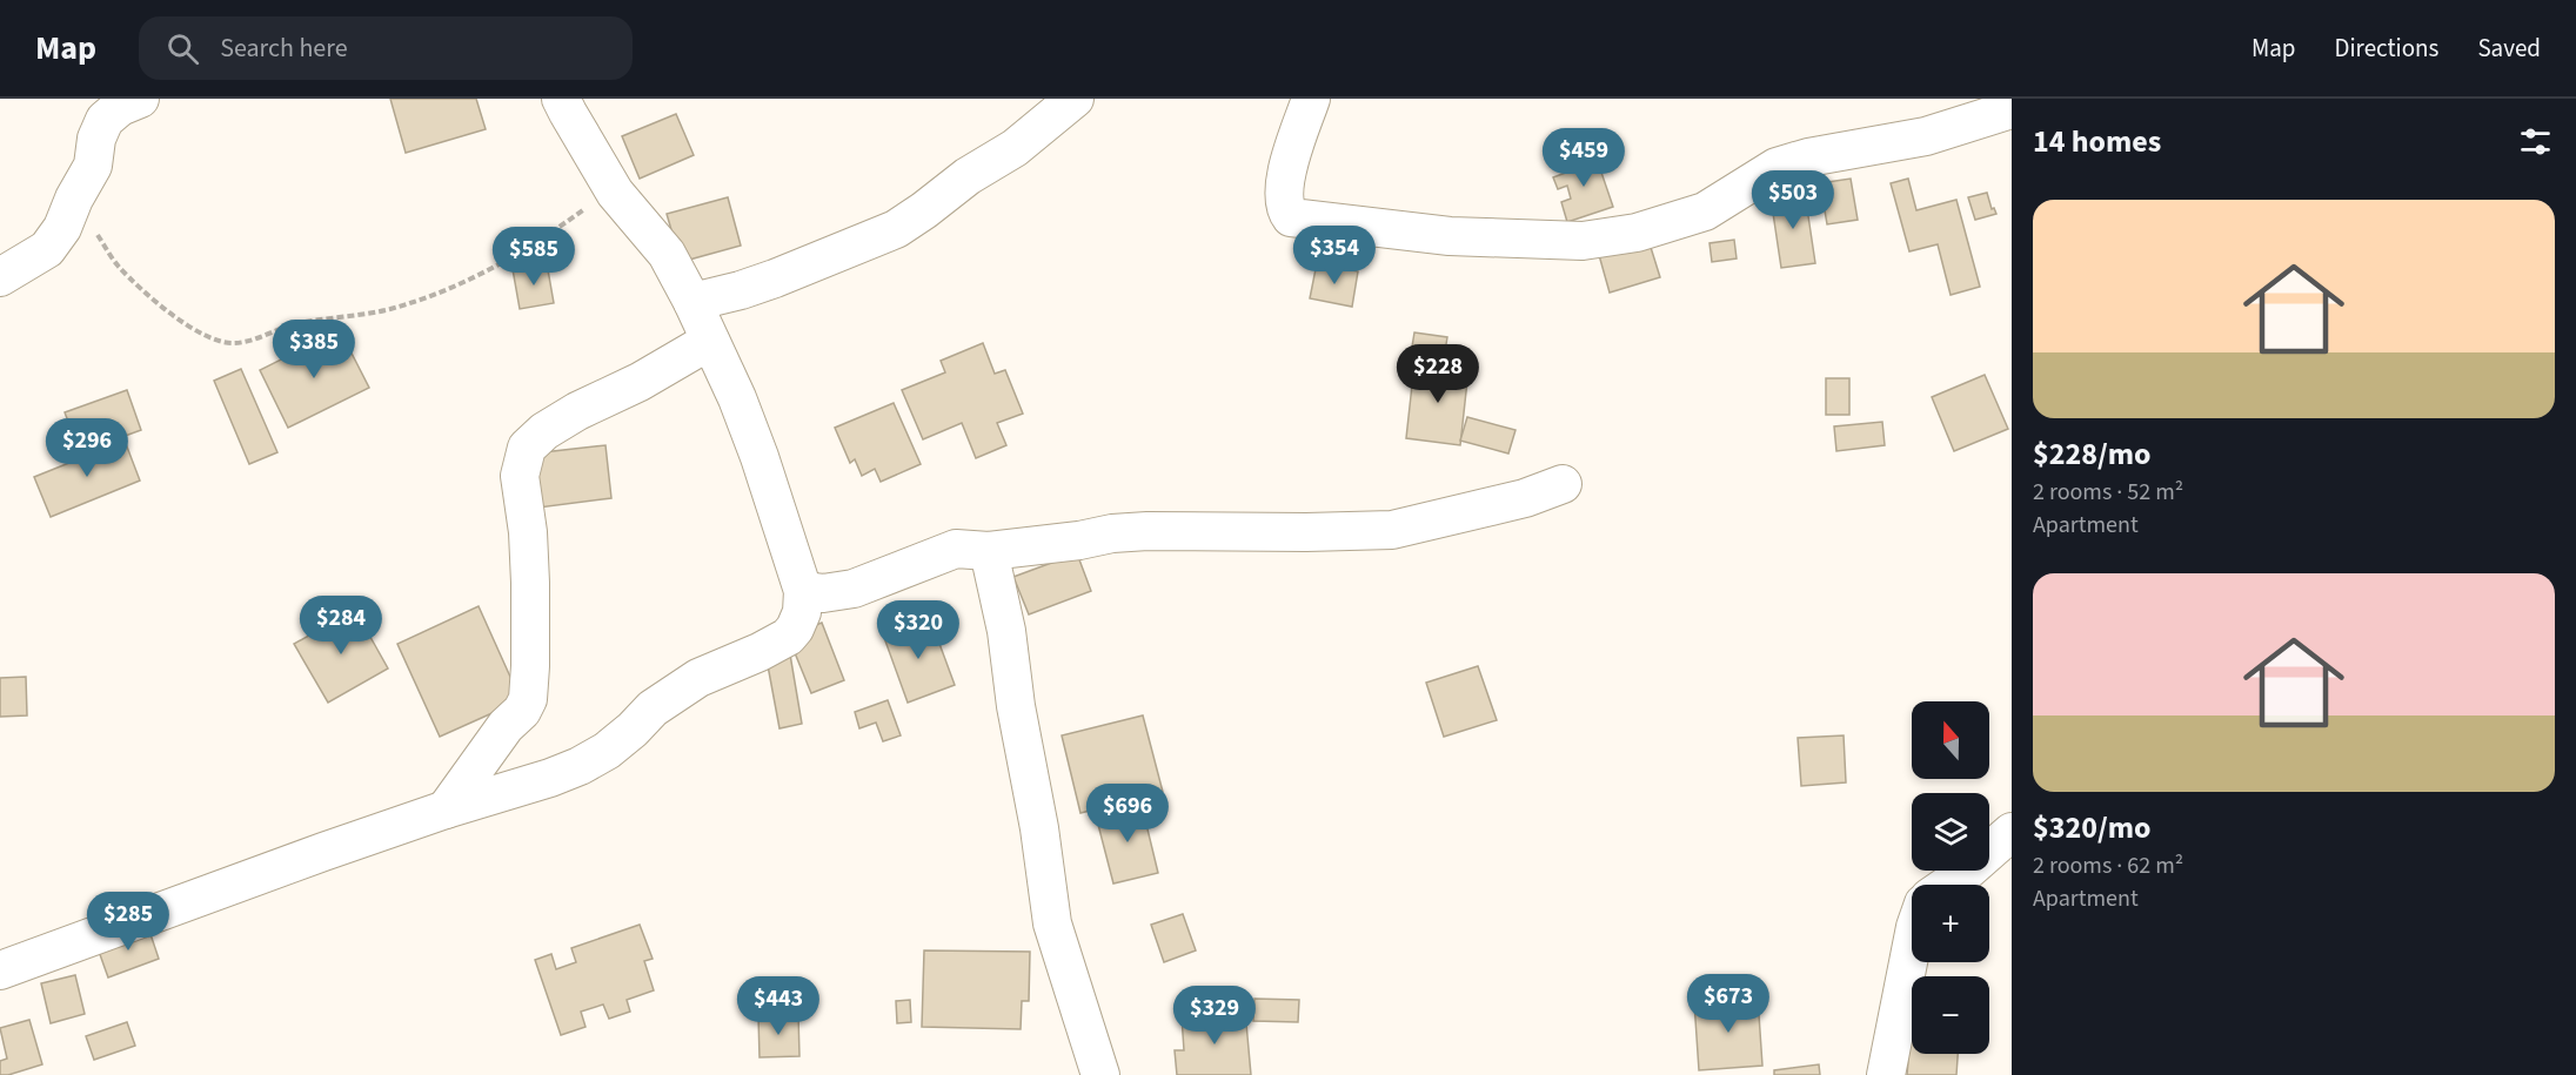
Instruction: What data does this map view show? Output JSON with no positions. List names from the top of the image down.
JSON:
{
  "north": "top",
  "page": {
    "header": "Map",
    "search": "Search here",
    "nav": ["Map", "Directions", "Saved"],
    "heading": "14 homes",
    "price": [
      "$459",
      "$503",
      "$354",
      "$585",
      "$385",
      "$228",
      "$296",
      "$284",
      "$320",
      "$696",
      "$285",
      "$673",
      "$443",
      "$329"
    ],
    "list": [
      {
        "name": "$228/mo",
        "note": "2 rooms · 52 m² · Apartment"
      },
      {
        "name": "$320/mo",
        "note": "2 rooms · 62 m² · Apartment"
      }
    ],
    "map_buttons": ["+", "−"]
  }
}
